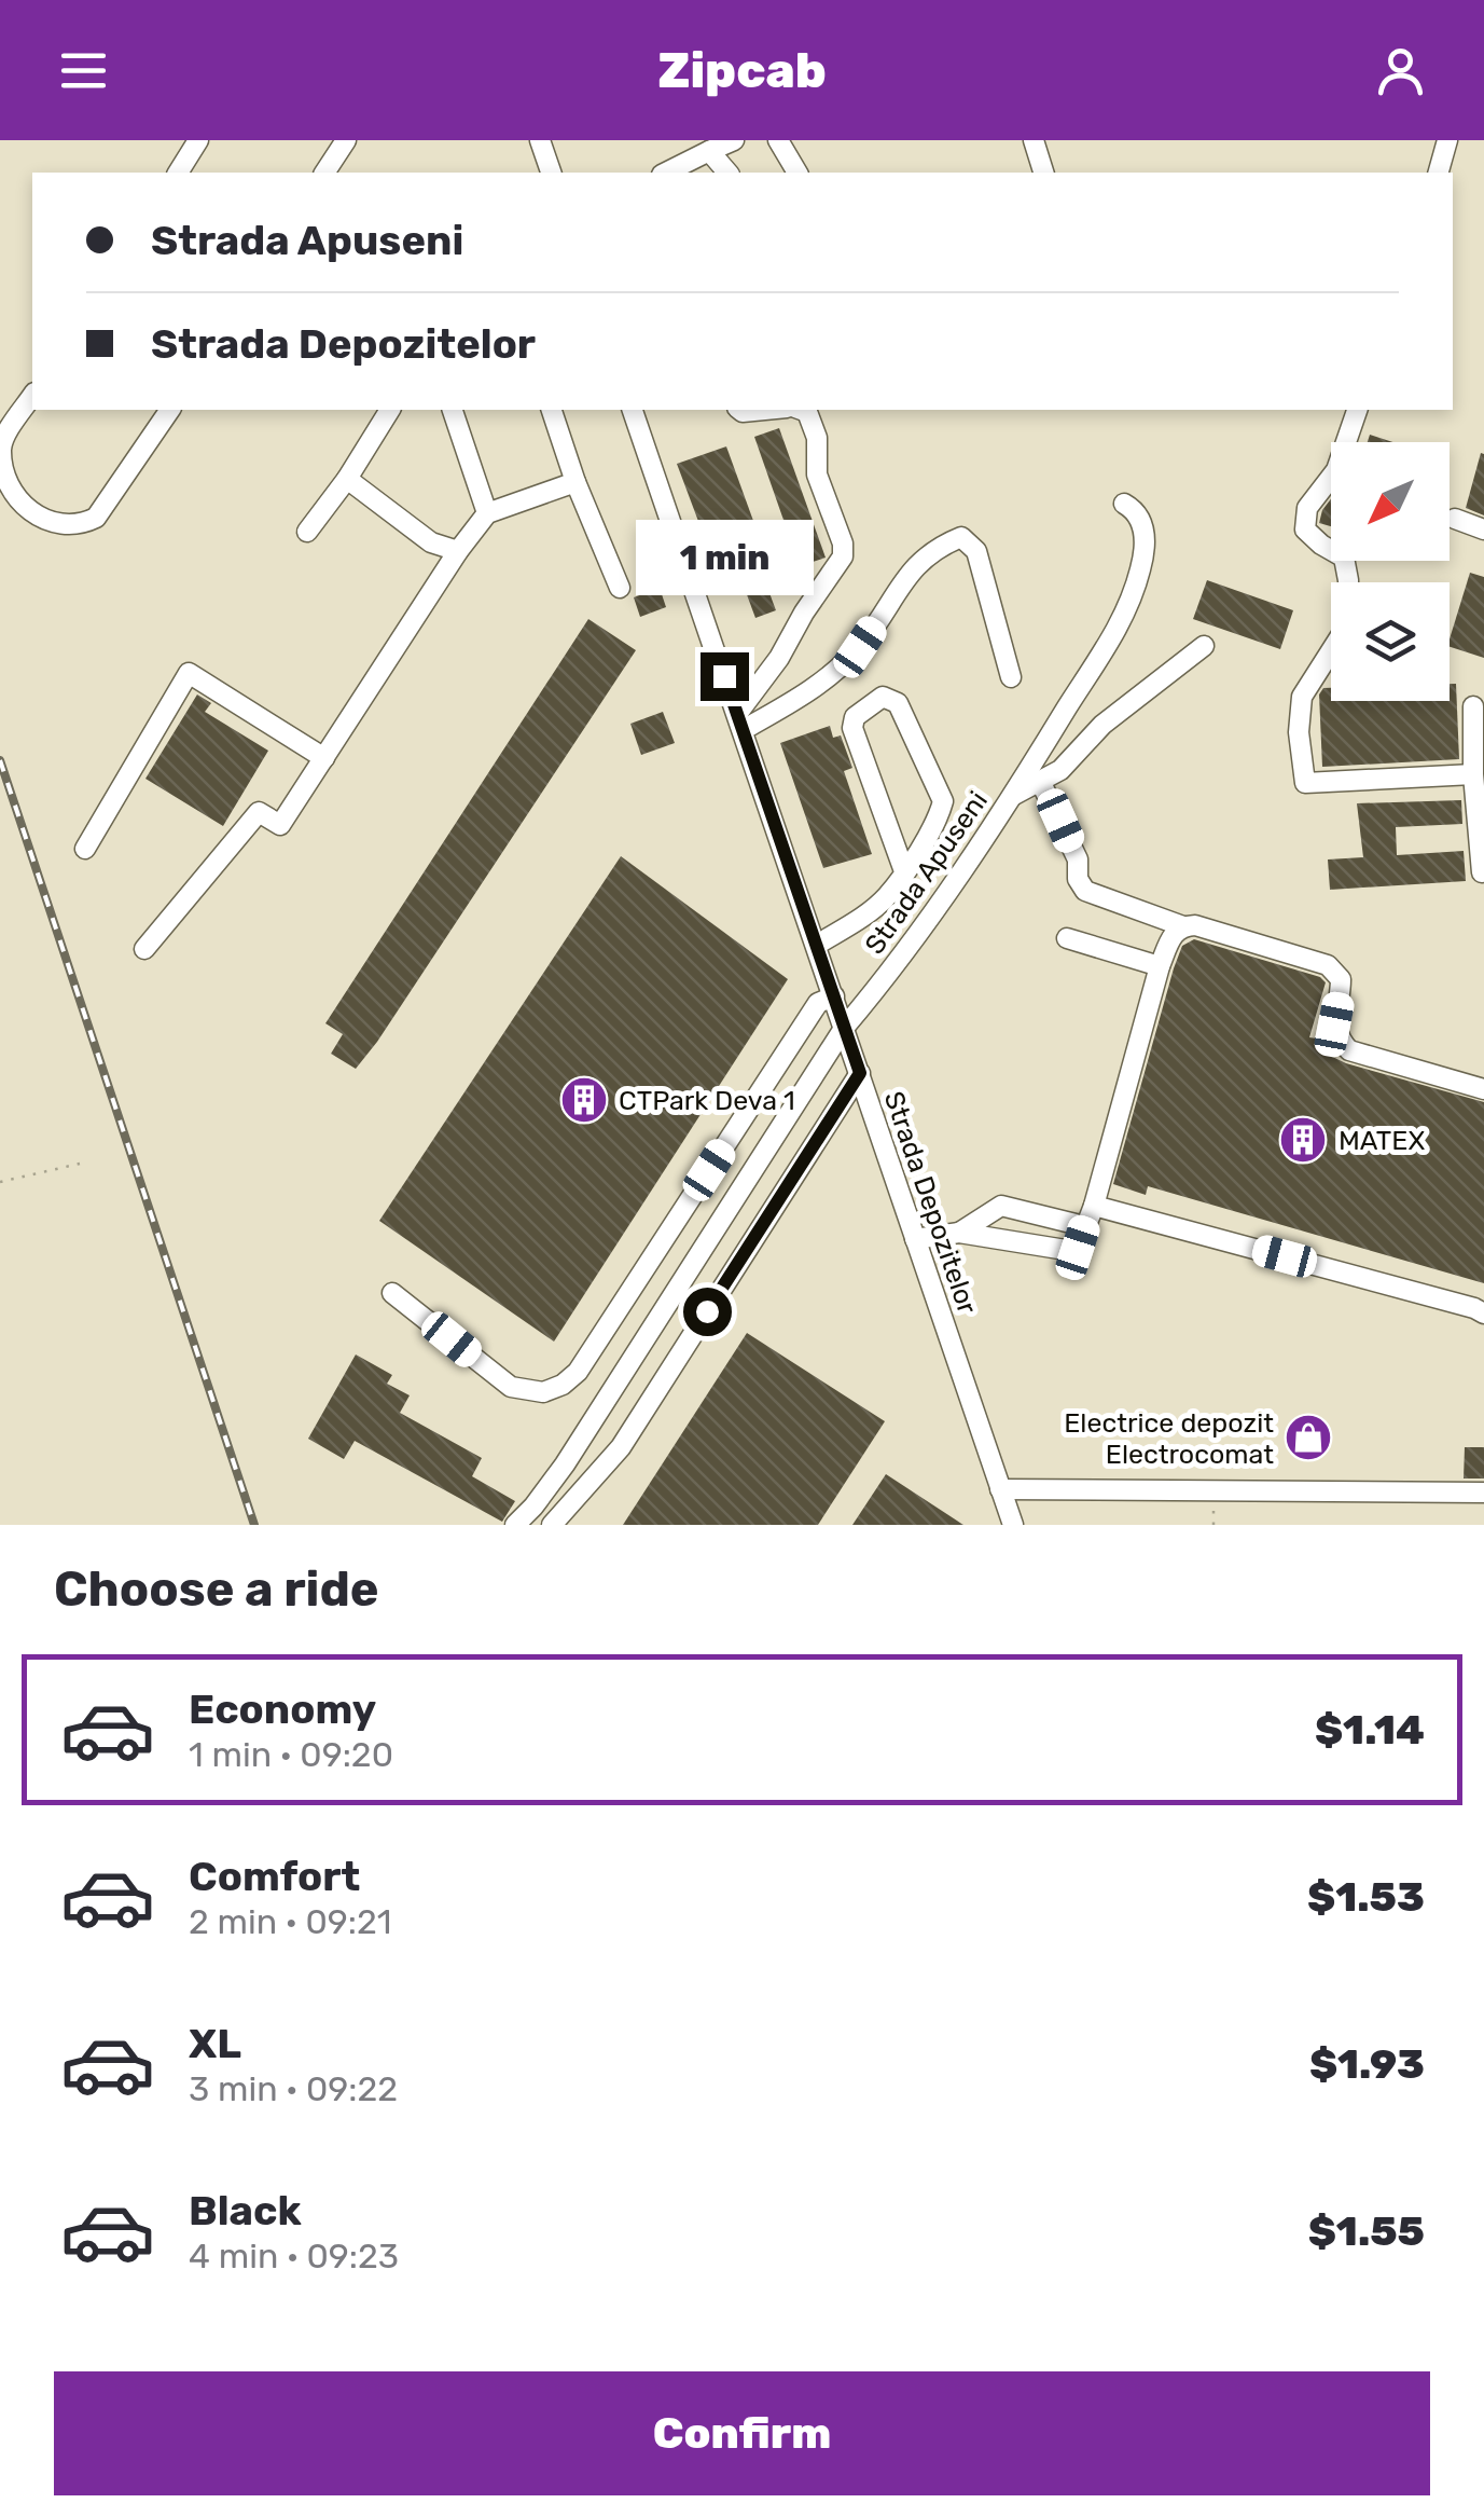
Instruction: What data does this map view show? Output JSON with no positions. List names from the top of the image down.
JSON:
{
  "streets": {
    "street": ["Strada Apuseni", "Strada Depozitelor"]
  },
  "crossings": [
    ["Strada Apuseni", "Strada Depozitelor"]
  ],
  "places": {
    "building": ["CTPark Deva 1", "MATEX"],
    "shop": ["Electrice depozit Electrocomat"]
  },
  "north": "bottom left",
  "page": {
    "header": "Zipcab",
    "banner": ["Strada Apuseni", "Strada Depozitelor"],
    "bubble": "1 min",
    "heading": "Choose a ride",
    "list": [
      {
        "name": "Economy",
        "note": "1 min · 09:20",
        "value": "$1.14"
      },
      {
        "name": "Comfort",
        "note": "2 min · 09:21",
        "value": "$1.53"
      },
      {
        "name": "XL",
        "note": "3 min · 09:22",
        "value": "$1.93"
      },
      {
        "name": "Black",
        "note": "4 min · 09:23",
        "value": "$1.55"
      }
    ],
    "buttons": "Confirm"
  }
}
